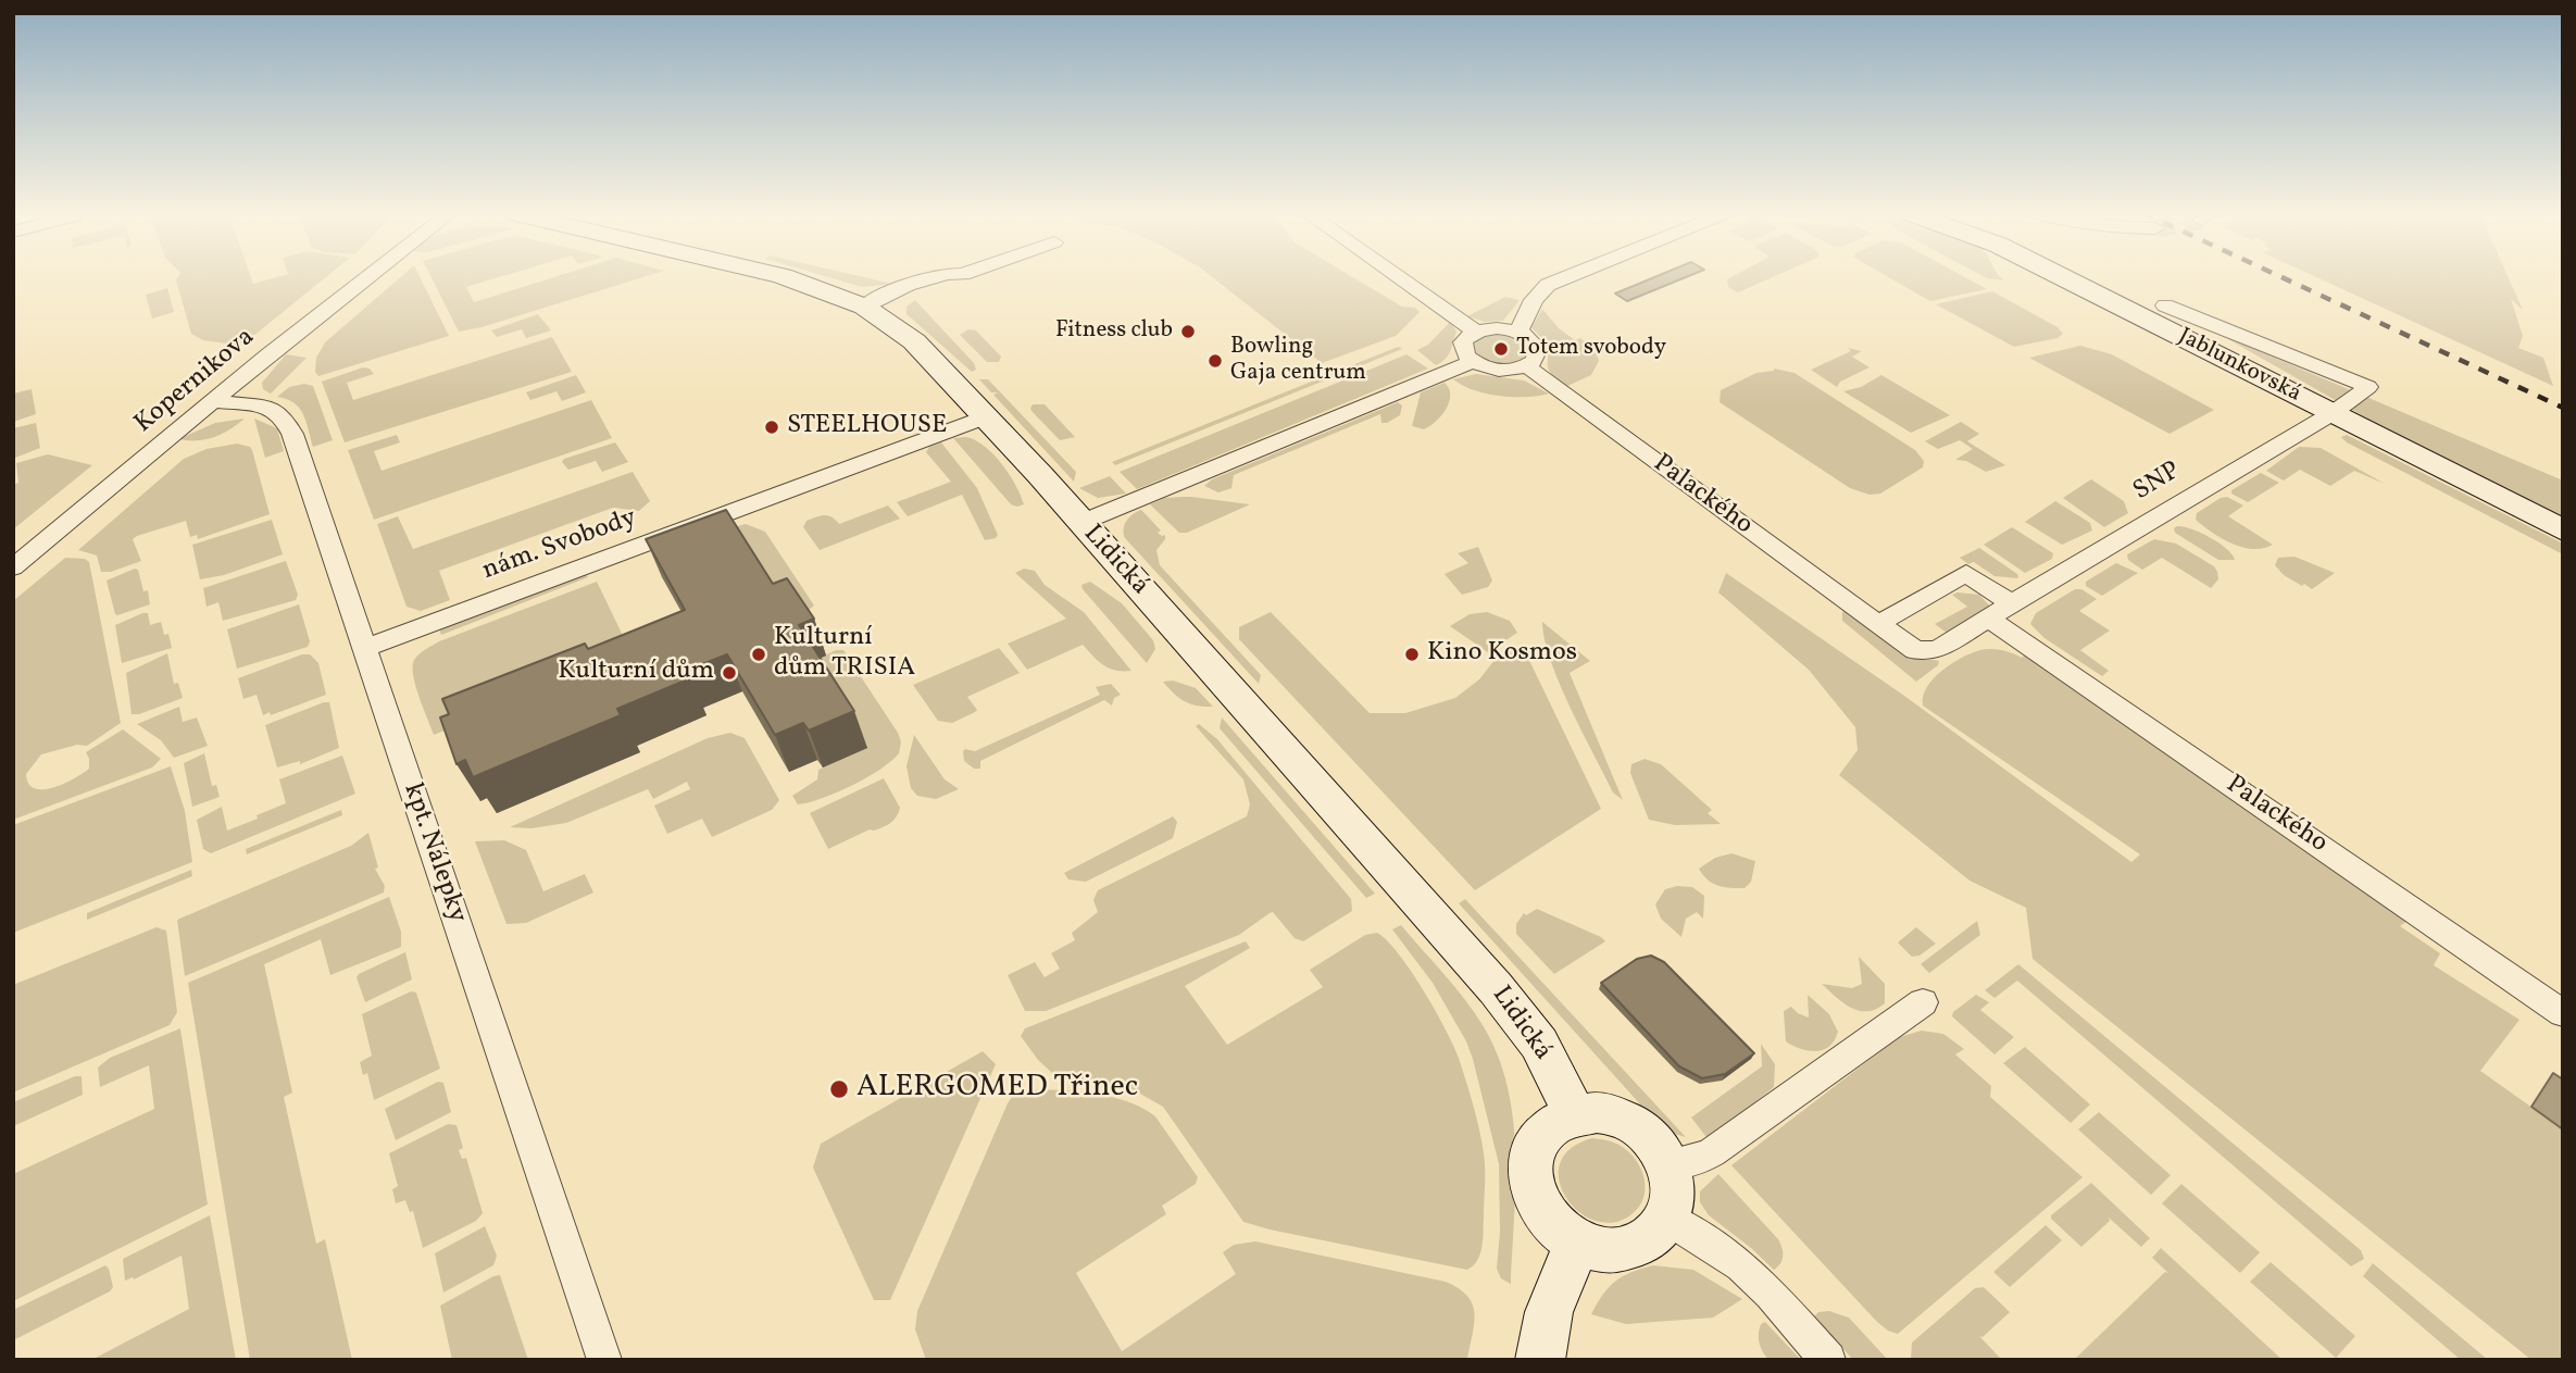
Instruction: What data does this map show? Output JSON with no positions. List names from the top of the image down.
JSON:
{
  "streets": {
    "street": [
      "Jablunkovská",
      "Kopernikova",
      "SNP",
      "Palackého",
      "nám. Svobody",
      "Lidická",
      "kpt. Nálepky"
    ]
  },
  "crossings": [
    ["Jablunkovská", "SNP"],
    ["Kopernikova", "kpt. Nálepky"],
    ["SNP", "Palackého"],
    ["nám. Svobody", "Lidická"],
    ["nám. Svobody", "kpt. Nálepky"]
  ],
  "places": [
    "Fitness club",
    "Totem svobody",
    "Bowling Gaja centrum",
    "STEELHOUSE",
    "Kulturní dům TRISIA",
    "Kino Kosmos",
    "Kulturní dům",
    "ALERGOMED Třinec"
  ]
}
